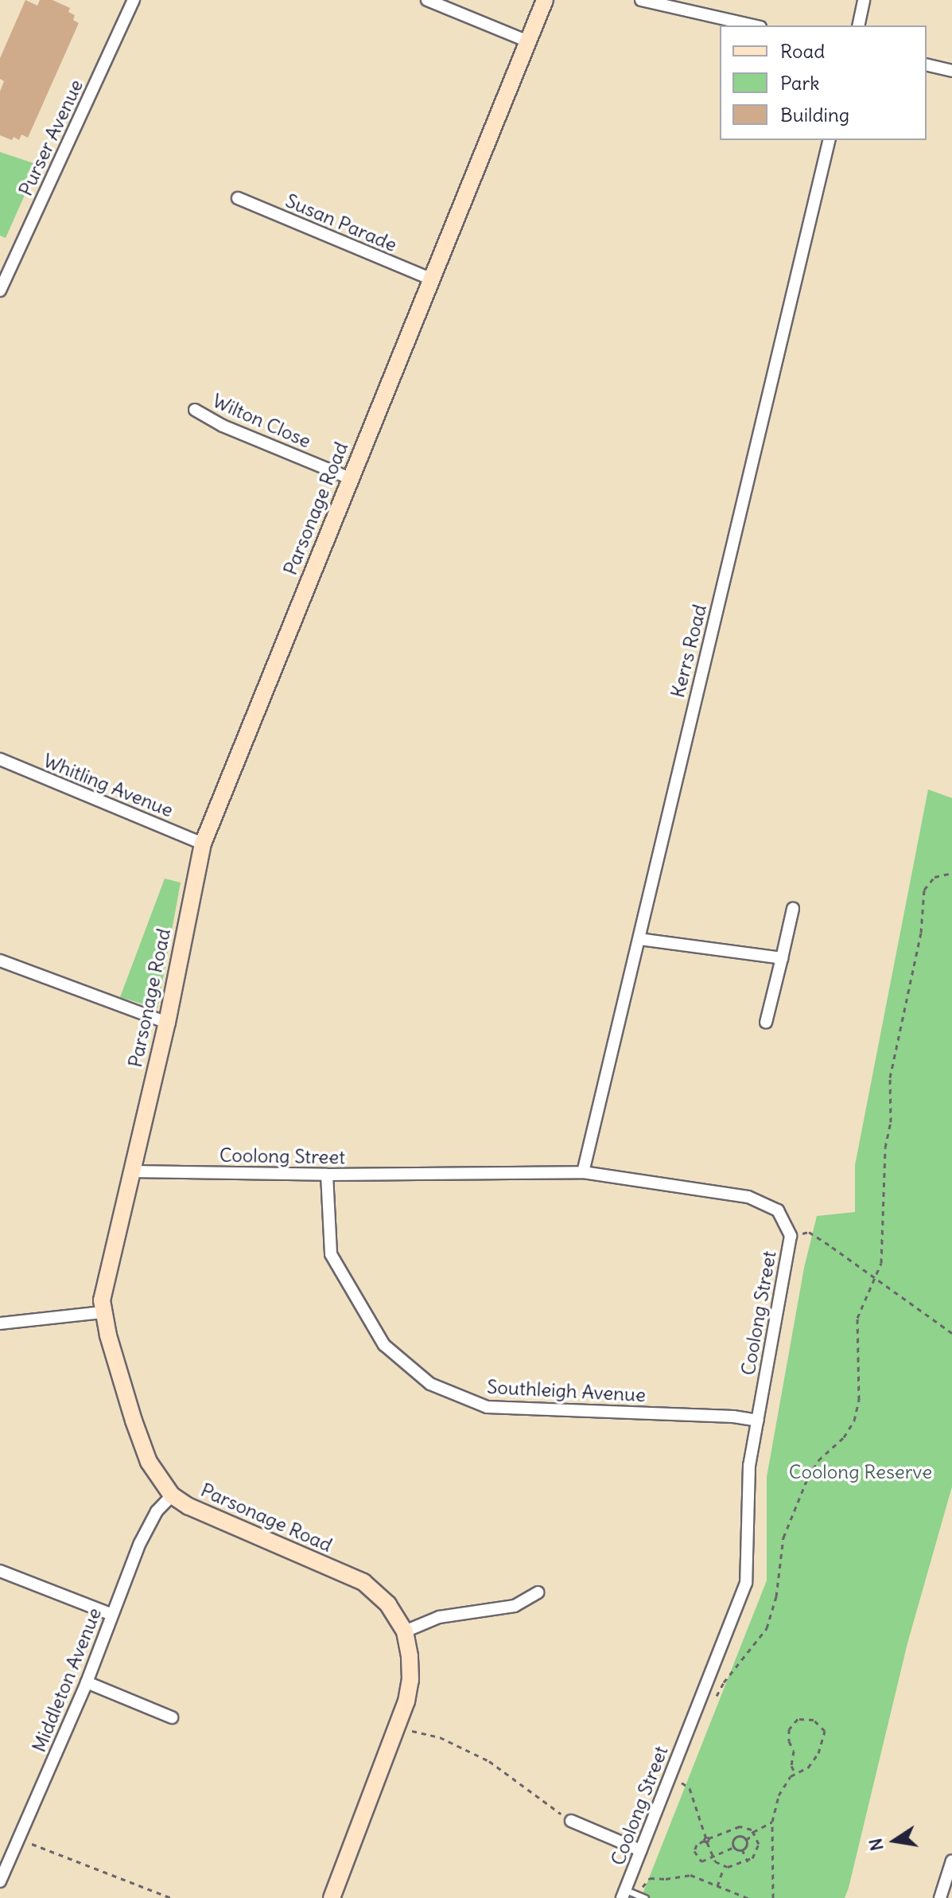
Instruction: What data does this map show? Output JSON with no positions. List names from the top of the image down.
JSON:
{
  "streets": {
    "street": [
      "Purser Avenue",
      "Susan Parade",
      "Wilton Close",
      "Parsonage Road",
      "Kerrs Road",
      "Whitling Avenue",
      "Coolong Street",
      "Southleigh Avenue",
      "Middleton Avenue"
    ]
  },
  "crossings": [
    ["Susan Parade", "Parsonage Road"],
    ["Wilton Close", "Parsonage Road"],
    ["Parsonage Road", "Whitling Avenue"],
    ["Parsonage Road", "Coolong Street"],
    ["Parsonage Road", "Middleton Avenue"],
    ["Kerrs Road", "Coolong Street"],
    ["Coolong Street", "Southleigh Avenue"]
  ],
  "parks": ["Coolong Reserve"],
  "legend": ["Road", "Park", "Building"],
  "north": "left"
}
